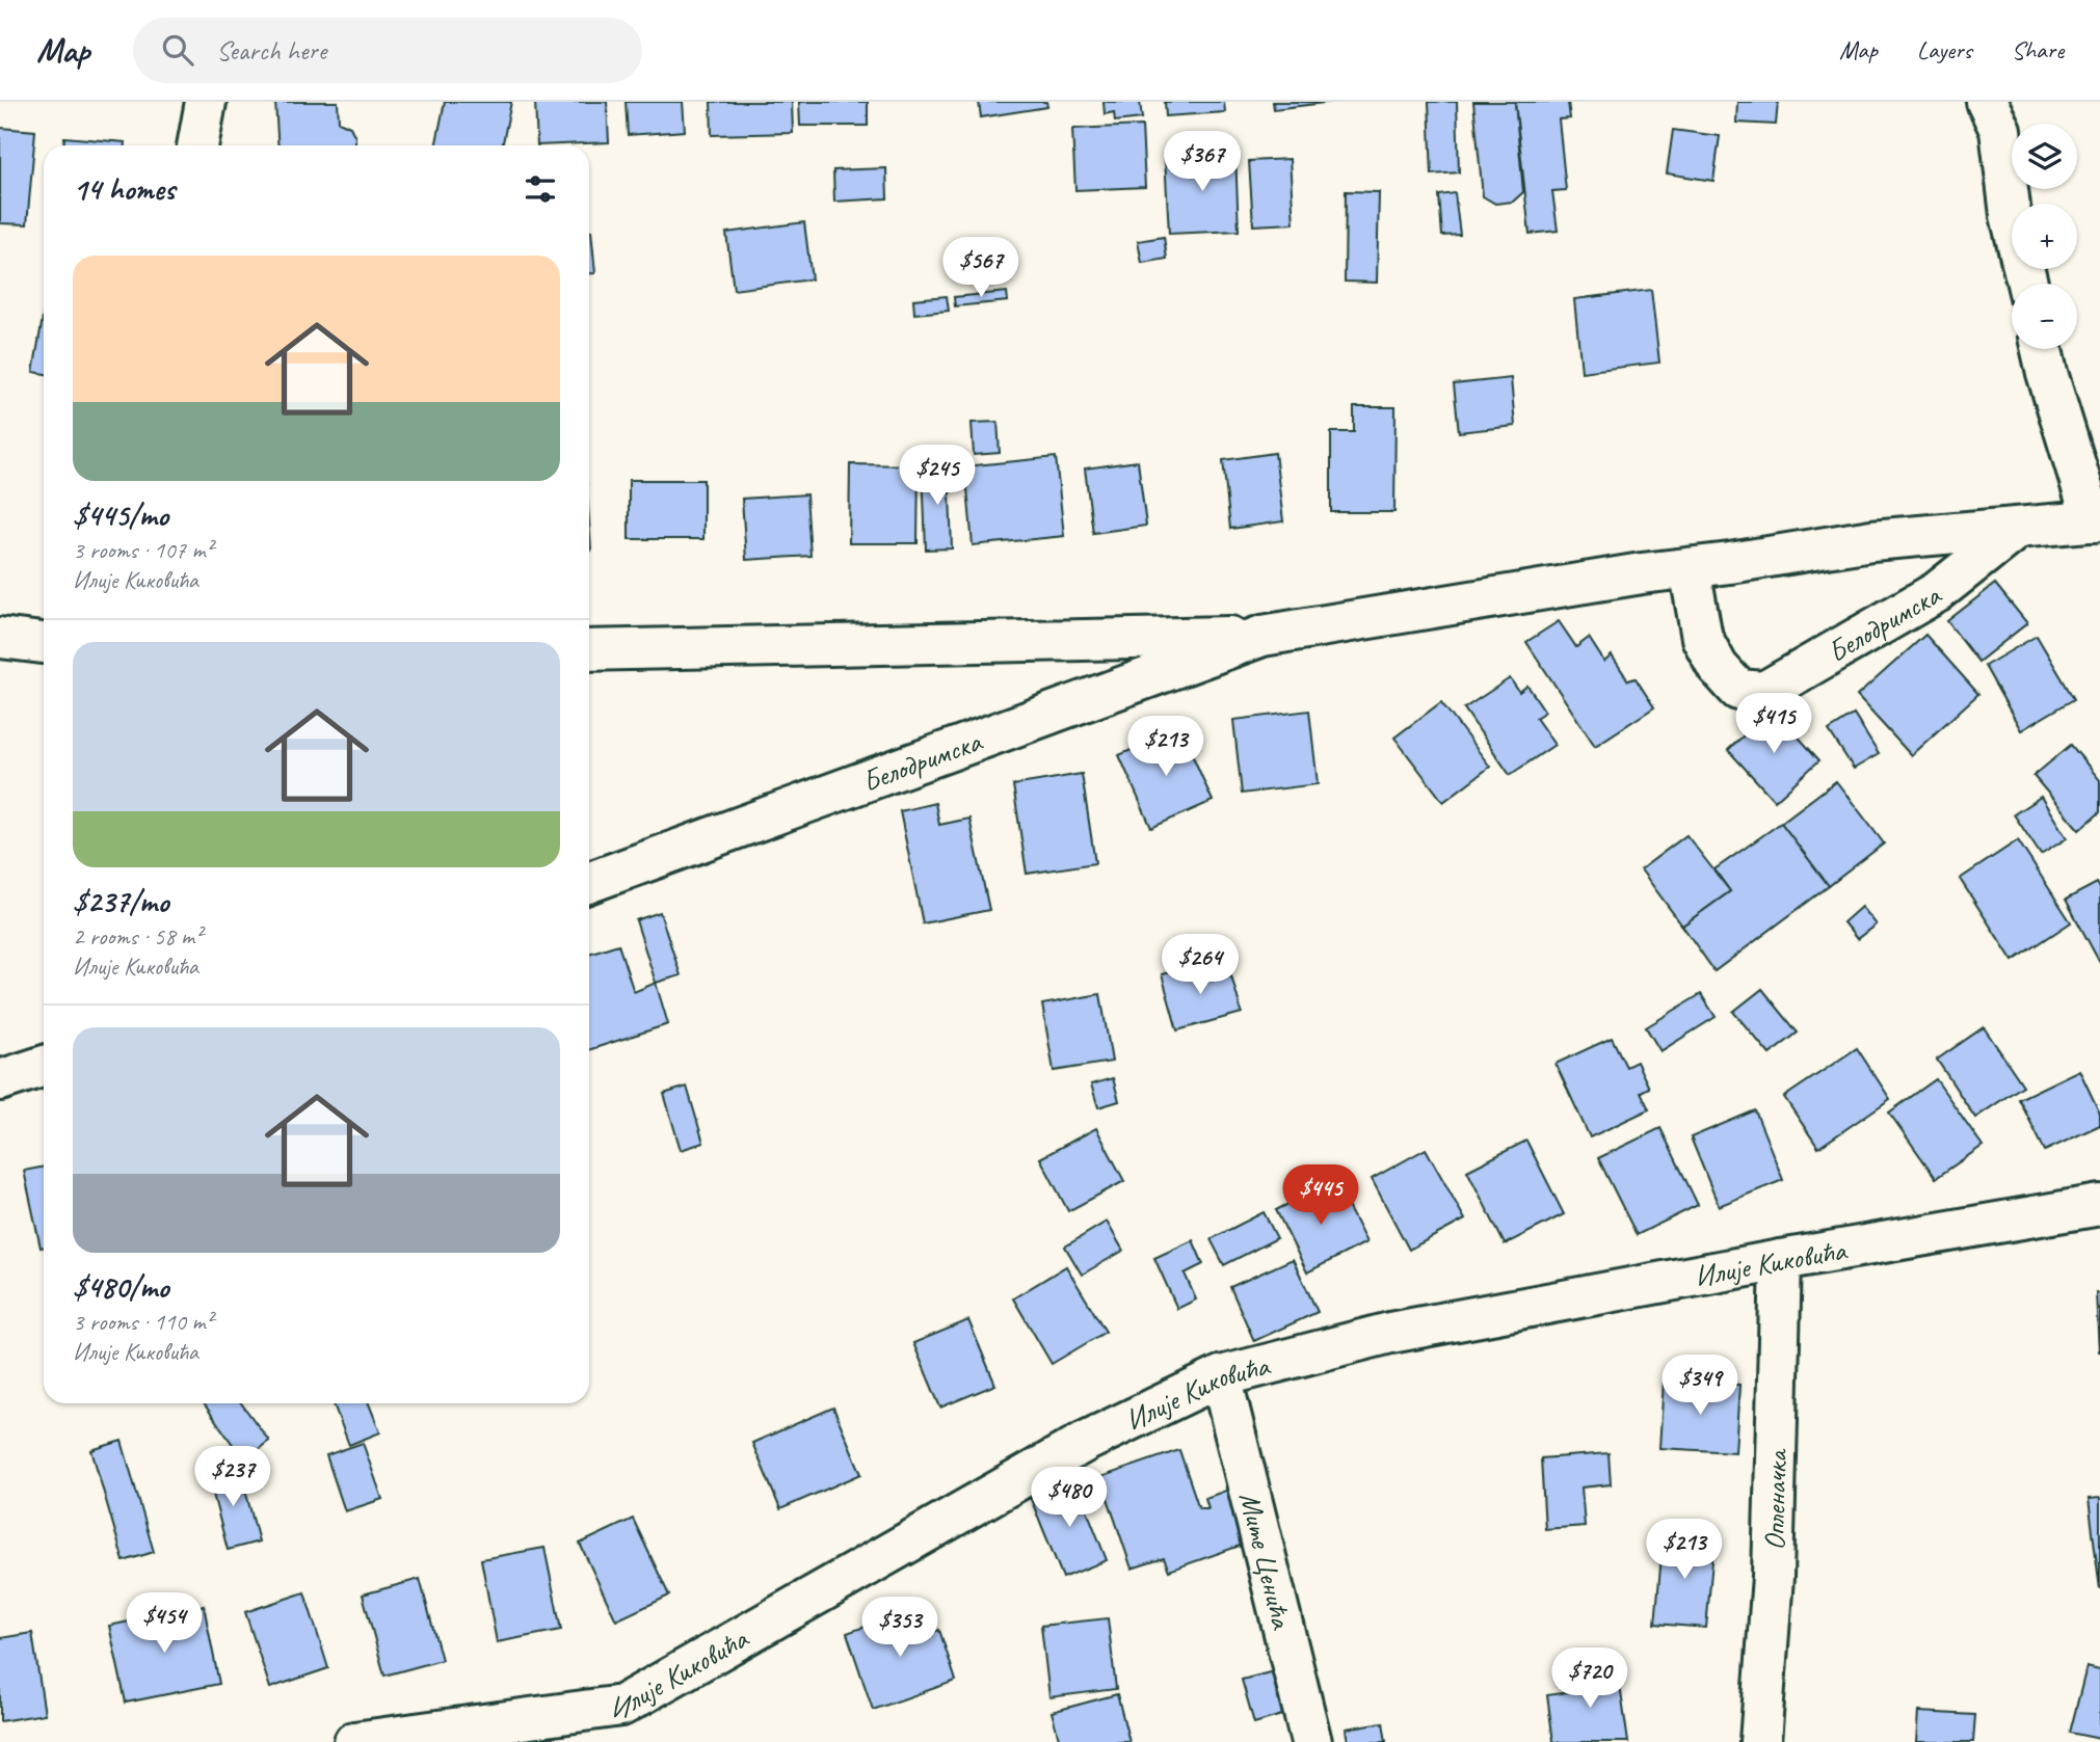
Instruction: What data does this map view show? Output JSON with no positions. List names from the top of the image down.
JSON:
{
  "streets": {
    "street": [
      "Белодримска",
      "Илије Киковића",
      "Опленачка",
      "Мите Ценића"
    ]
  },
  "crossings": [
    ["Илије Киковића", "Опленачка"],
    ["Илије Киковића", "Мите Ценића"]
  ],
  "page": {
    "header": "Map",
    "search": "Search here",
    "nav": ["Map", "Layers", "Share"],
    "map_buttons": ["+", "−"],
    "price": [
      "$367",
      "$567",
      "$245",
      "$415",
      "$213",
      "$264",
      "$445",
      "$349",
      "$237",
      "$480",
      "$213",
      "$454",
      "$353",
      "$720"
    ],
    "heading": "14 homes",
    "list": [
      {
        "name": "$445/mo",
        "note": "3 rooms · 107 m² · Илије Киковића"
      },
      {
        "name": "$237/mo",
        "note": "2 rooms · 58 m² · Илије Киковића"
      },
      {
        "name": "$480/mo",
        "note": "3 rooms · 110 m² · Илије Киковића"
      }
    ]
  }
}
